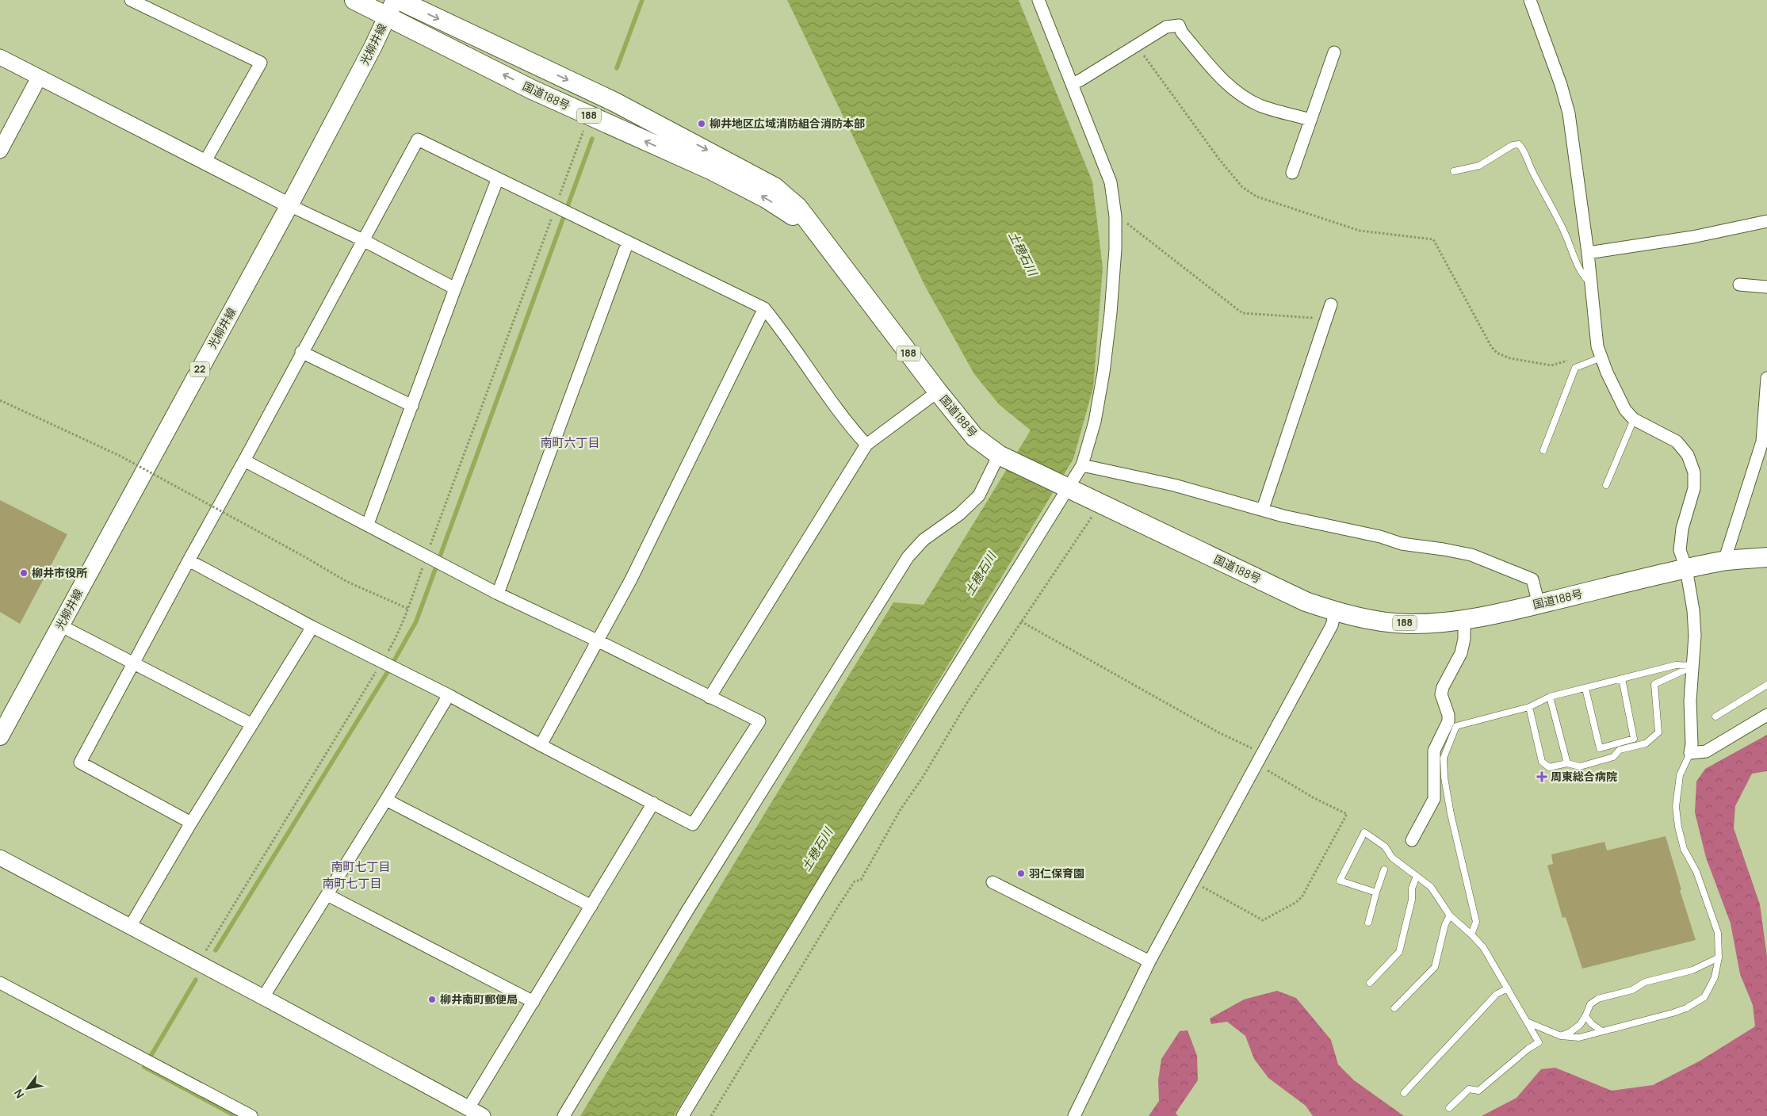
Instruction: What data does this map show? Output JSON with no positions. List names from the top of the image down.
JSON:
{
  "streets": {
    "highway": ["国道188号", "188"],
    "main road": ["光柳井線", "22"]
  },
  "crossings": [
    ["光柳井線", "国道188号"]
  ],
  "districts": ["南町六丁目", "南町七丁目", "南町七丁目"],
  "water": ["土穂石川"],
  "places": {
    "other": [
      "柳井地区広域消防組合消防本部",
      "柳井市役所",
      "羽仁保育園",
      "柳井南町郵便局"
    ],
    "health": ["周東総合病院"]
  },
  "north": "bottom left"
}
